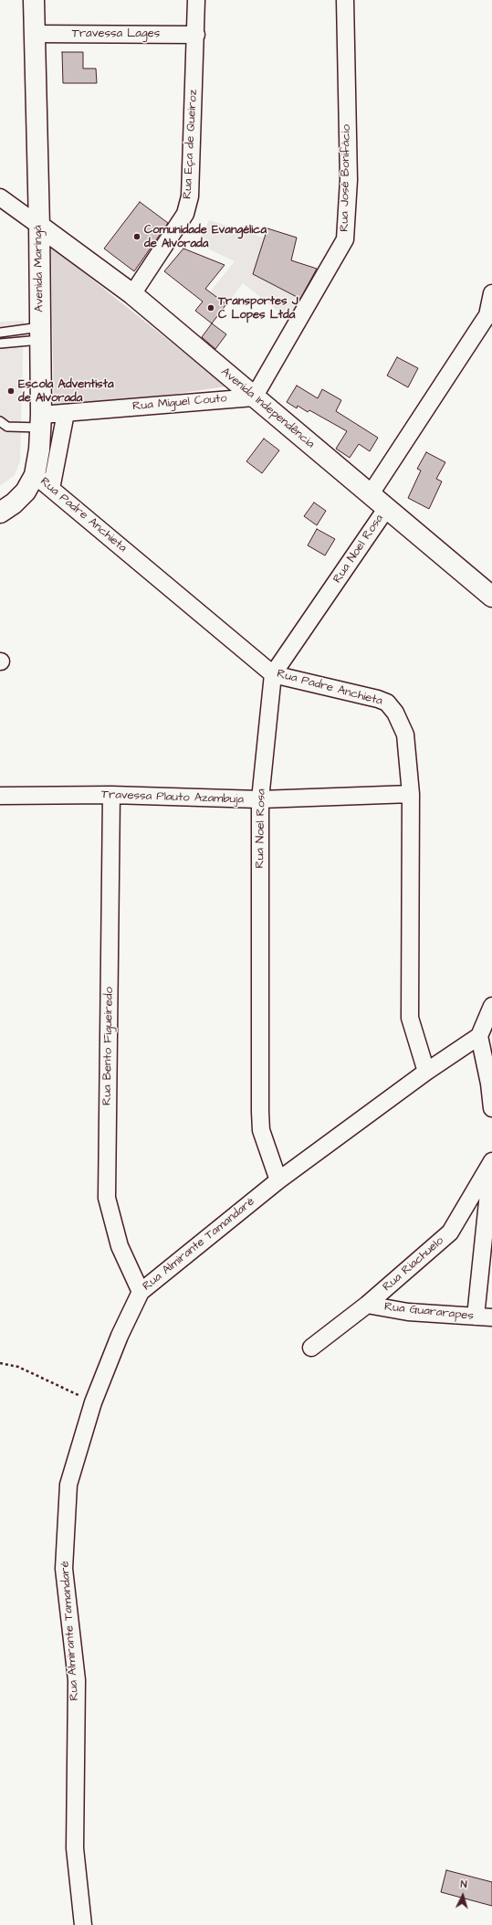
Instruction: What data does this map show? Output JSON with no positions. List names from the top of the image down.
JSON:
{
  "streets": {
    "street": [
      "Travessa Lages",
      "Rua Eça de Queiroz",
      "Rua José Bonifácio",
      "Avenida Maringá",
      "Rua Miguel Couto",
      "Avenida Independência",
      "Rua Padre Anchieta",
      "Rua Noel Rosa",
      "Travessa Plauto Azambuja",
      "Rua Bento Figueiredo",
      "Rua Almirante Tamandaré",
      "Rua Riachuelo",
      "Rua Guararapes"
    ]
  },
  "crossings": [
    ["Travessa Lages", "Rua Eça de Queiroz"],
    ["Travessa Lages", "Avenida Maringá"],
    ["Rua Eça de Queiroz", "Avenida Independência"],
    ["Rua José Bonifácio", "Rua Miguel Couto"],
    ["Rua José Bonifácio", "Avenida Independência"],
    ["Avenida Maringá", "Rua Miguel Couto"],
    ["Avenida Maringá", "Avenida Independência"],
    ["Avenida Maringá", "Rua Padre Anchieta"],
    ["Rua Miguel Couto", "Avenida Independência"],
    ["Avenida Independência", "Rua Noel Rosa"],
    ["Rua Padre Anchieta", "Rua Noel Rosa"],
    ["Rua Padre Anchieta", "Travessa Plauto Azambuja"],
    ["Rua Padre Anchieta", "Rua Almirante Tamandaré"],
    ["Rua Noel Rosa", "Travessa Plauto Azambuja"],
    ["Rua Noel Rosa", "Rua Almirante Tamandaré"],
    ["Travessa Plauto Azambuja", "Rua Bento Figueiredo"],
    ["Rua Bento Figueiredo", "Rua Almirante Tamandaré"],
    ["Rua Riachuelo", "Rua Guararapes"]
  ],
  "places": ["Comunidade Evangélica de Alvorada", "Transportes J C Lopes Ltda", "Escola Adventista de Alvorada"],
  "north": "top"
}
